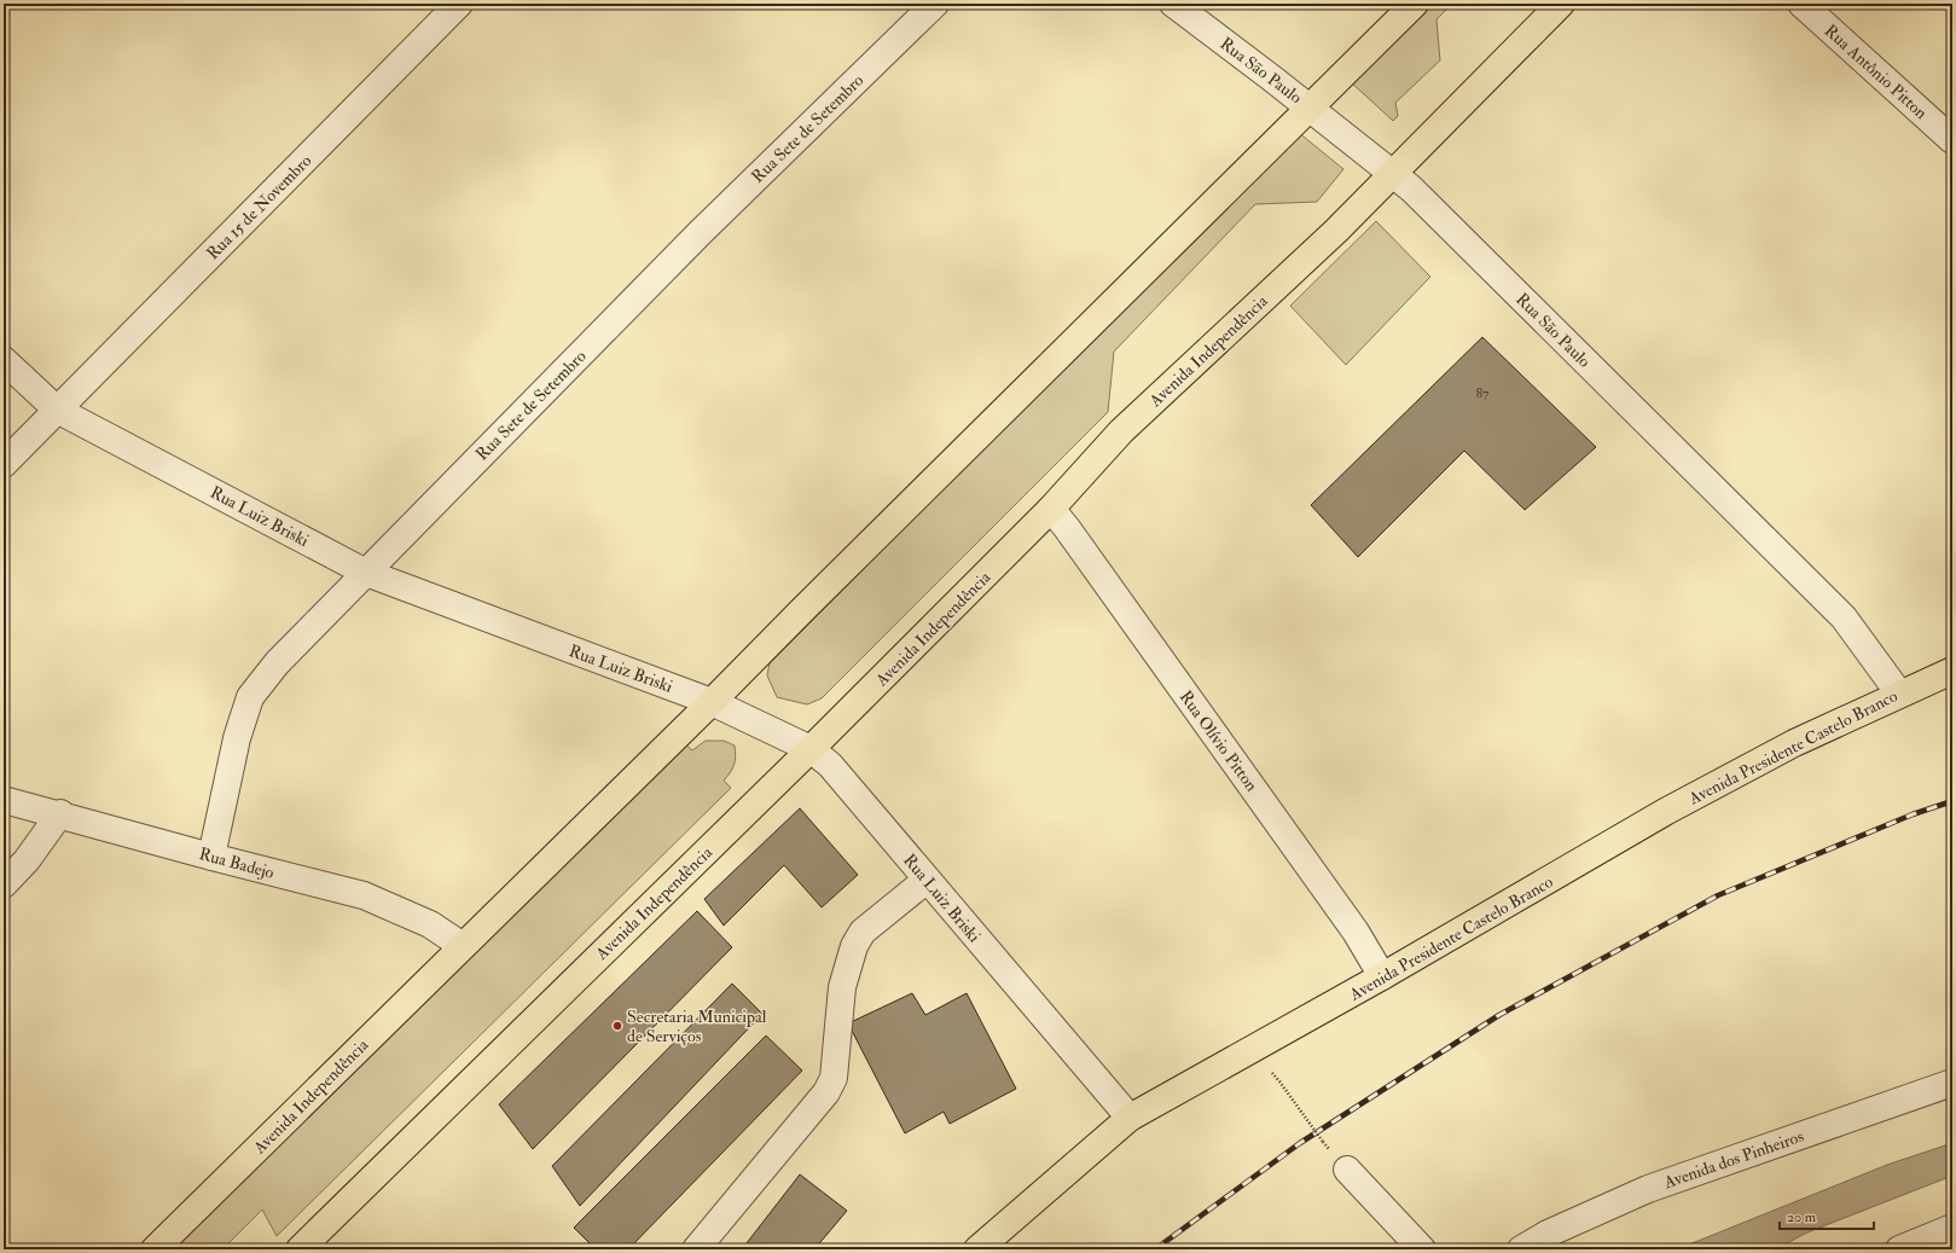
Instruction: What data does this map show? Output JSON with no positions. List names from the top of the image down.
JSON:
{
  "streets": {
    "main road": ["Avenida Independência", "Avenida Presidente Castelo Branco"],
    "street": [
      "Rua São Paulo",
      "Rua Antônio Pitton",
      "Rua Sete de Setembro",
      "Rua 15 de Novembro",
      "Rua Luiz Briski",
      "Rua Olívio Pitton",
      "Rua Badejo",
      "Avenida dos Pinheiros"
    ]
  },
  "crossings": [
    ["Rua São Paulo", "Avenida Independência"],
    ["Rua São Paulo", "Avenida Presidente Castelo Branco"],
    ["Rua Sete de Setembro", "Rua Luiz Briski"],
    ["Rua Sete de Setembro", "Rua Badejo"],
    ["Rua 15 de Novembro", "Rua Luiz Briski"],
    ["Avenida Independência", "Rua Luiz Briski"],
    ["Avenida Independência", "Rua Olívio Pitton"],
    ["Avenida Independência", "Rua Badejo"],
    ["Rua Luiz Briski", "Avenida Presidente Castelo Branco"],
    ["Rua Olívio Pitton", "Avenida Presidente Castelo Branco"]
  ],
  "places": ["Secretaria Municipal de Serviços"],
  "house_numbers": ["87"],
  "scale_bar": "20 m"
}
